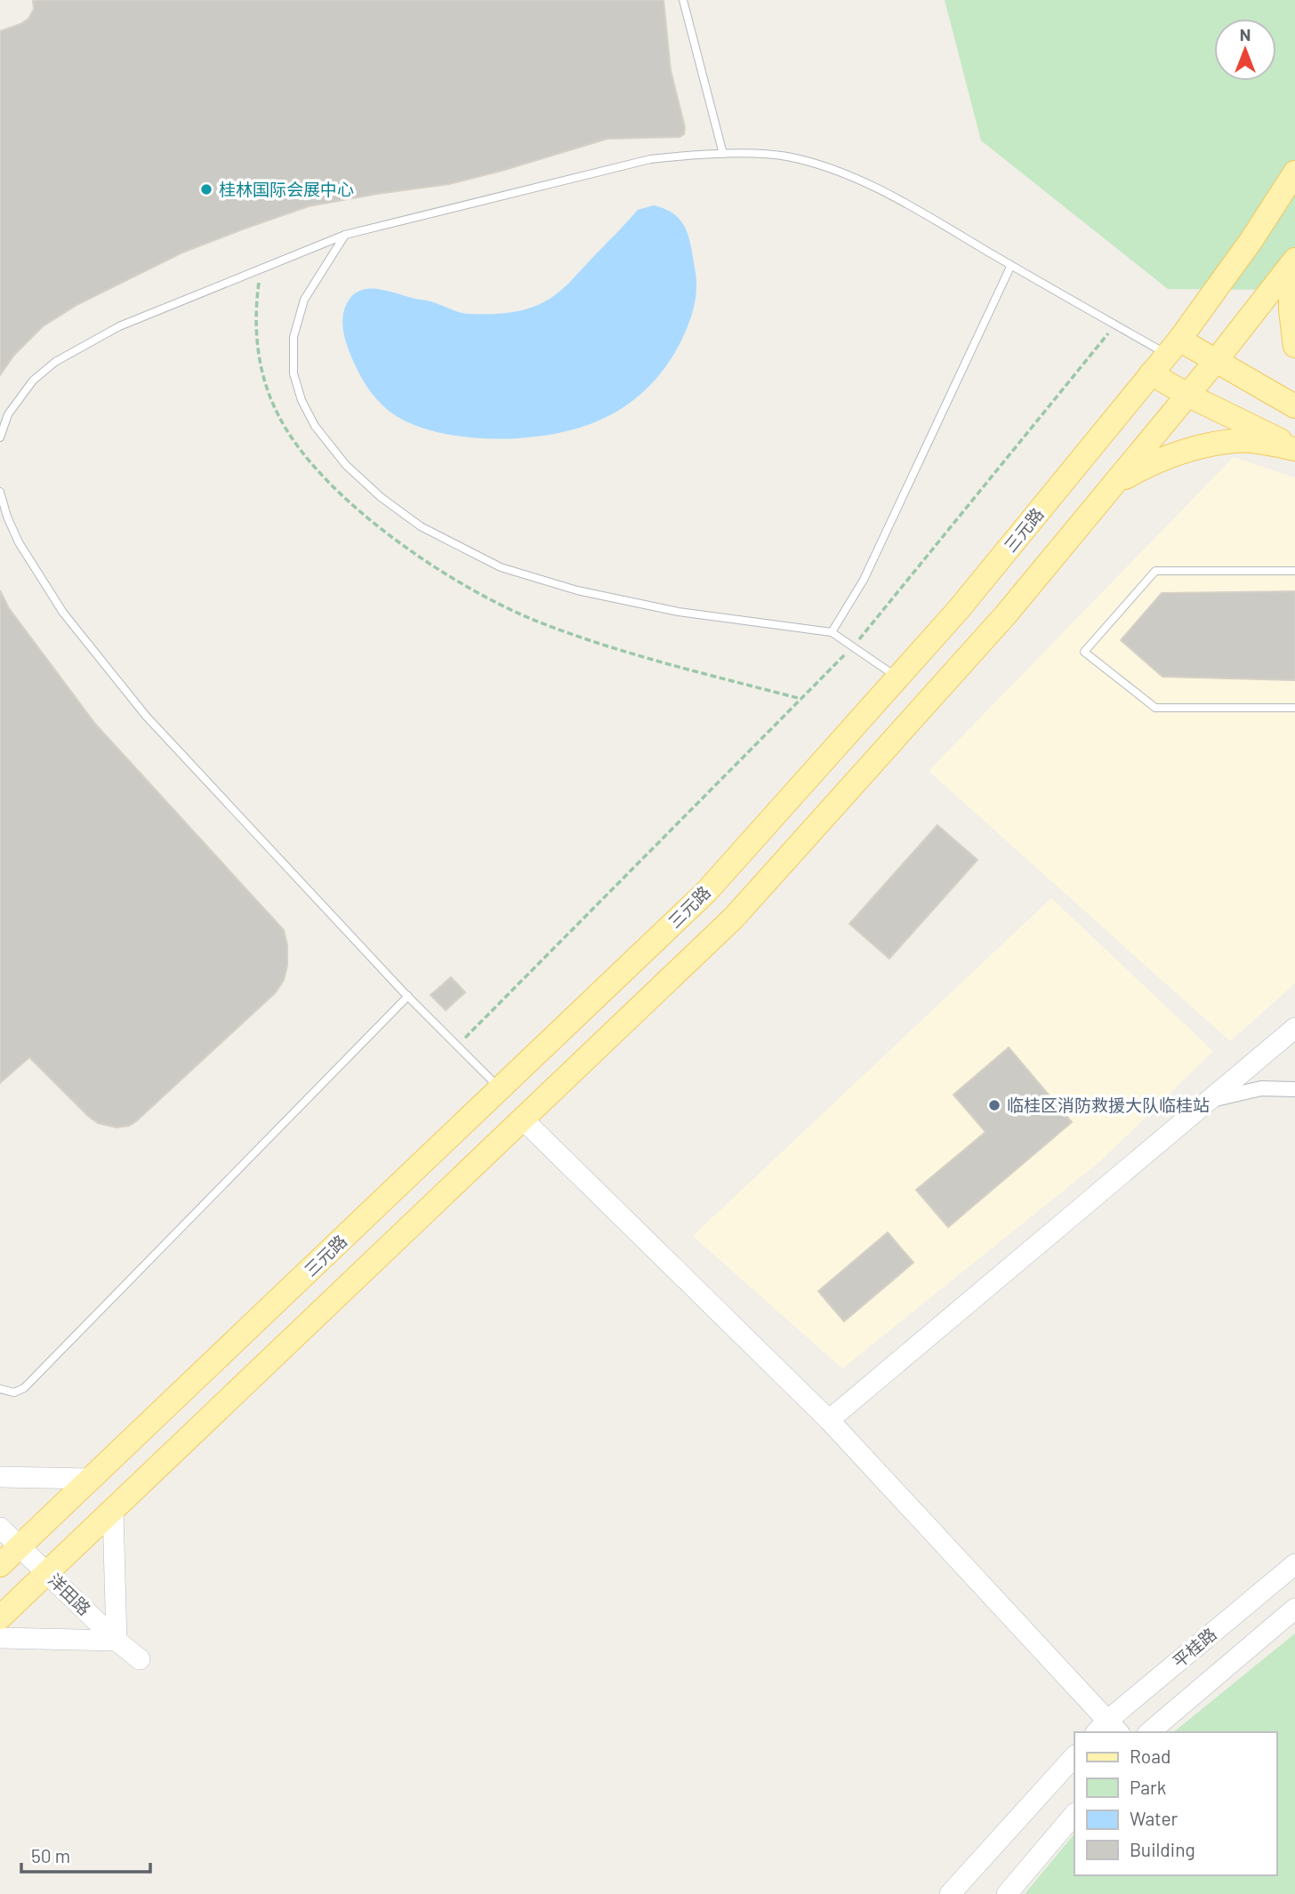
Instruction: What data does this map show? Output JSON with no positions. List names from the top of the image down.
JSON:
{
  "streets": {
    "main road": ["三元路"],
    "street": ["洋田路", "平桂路"]
  },
  "crossings": [
    ["三元路", "洋田路"]
  ],
  "places": ["桂林国际会展中心", "临桂区消防救援大队临桂站"],
  "legend": [
    "Road",
    "Park",
    "Water",
    "Building"
  ],
  "scale_bar": "50 m",
  "north": "top"
}
